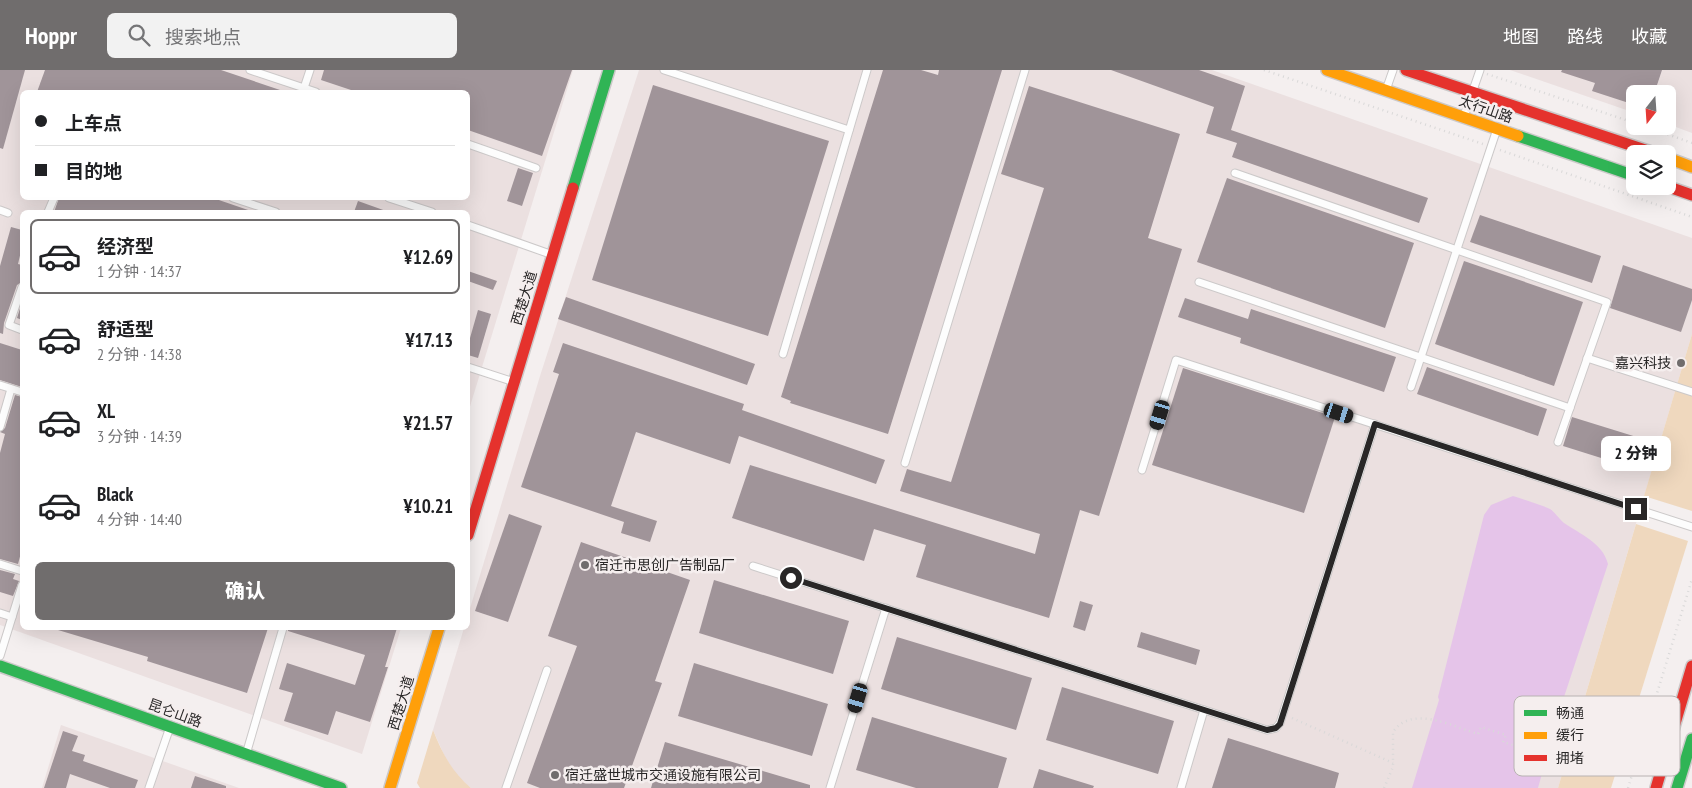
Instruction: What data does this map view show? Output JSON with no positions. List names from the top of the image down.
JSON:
{
  "streets": {
    "street": ["太行山路", "西楚大道", "昆仑山路"]
  },
  "places": ["嘉兴科技", "宿迁市思创广告制品厂", "宿迁盛世城市交通设施有限公司"],
  "legend": ["畅通", "缓行", "拥堵"],
  "north": "bottom",
  "page": {
    "header": "Hoppr",
    "search": "搜索地点",
    "nav": ["地图", "路线", "收藏"],
    "banner": ["上车点", "目的地"],
    "list": [
      {
        "name": "经济型",
        "note": "1 分钟 · 14:37",
        "value": "¥12.69"
      },
      {
        "name": "舒适型",
        "note": "2 分钟 · 14:38",
        "value": "¥17.13"
      },
      {
        "name": "XL",
        "note": "3 分钟 · 14:39",
        "value": "¥21.57"
      },
      {
        "name": "Black",
        "note": "4 分钟 · 14:40",
        "value": "¥10.21"
      }
    ],
    "bubble": "2 分钟",
    "buttons": "确认"
  }
}
